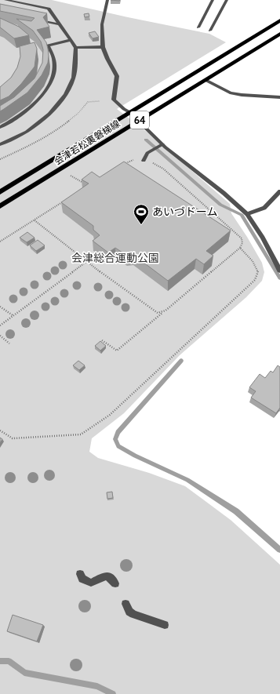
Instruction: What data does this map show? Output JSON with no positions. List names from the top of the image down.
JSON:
{
  "streets": {
    "main road": ["64", "会津若松裏磐梯線"]
  },
  "parks": ["会津総合運動公園"],
  "places": {
    "sports": ["あいづドーム"]
  }
}
